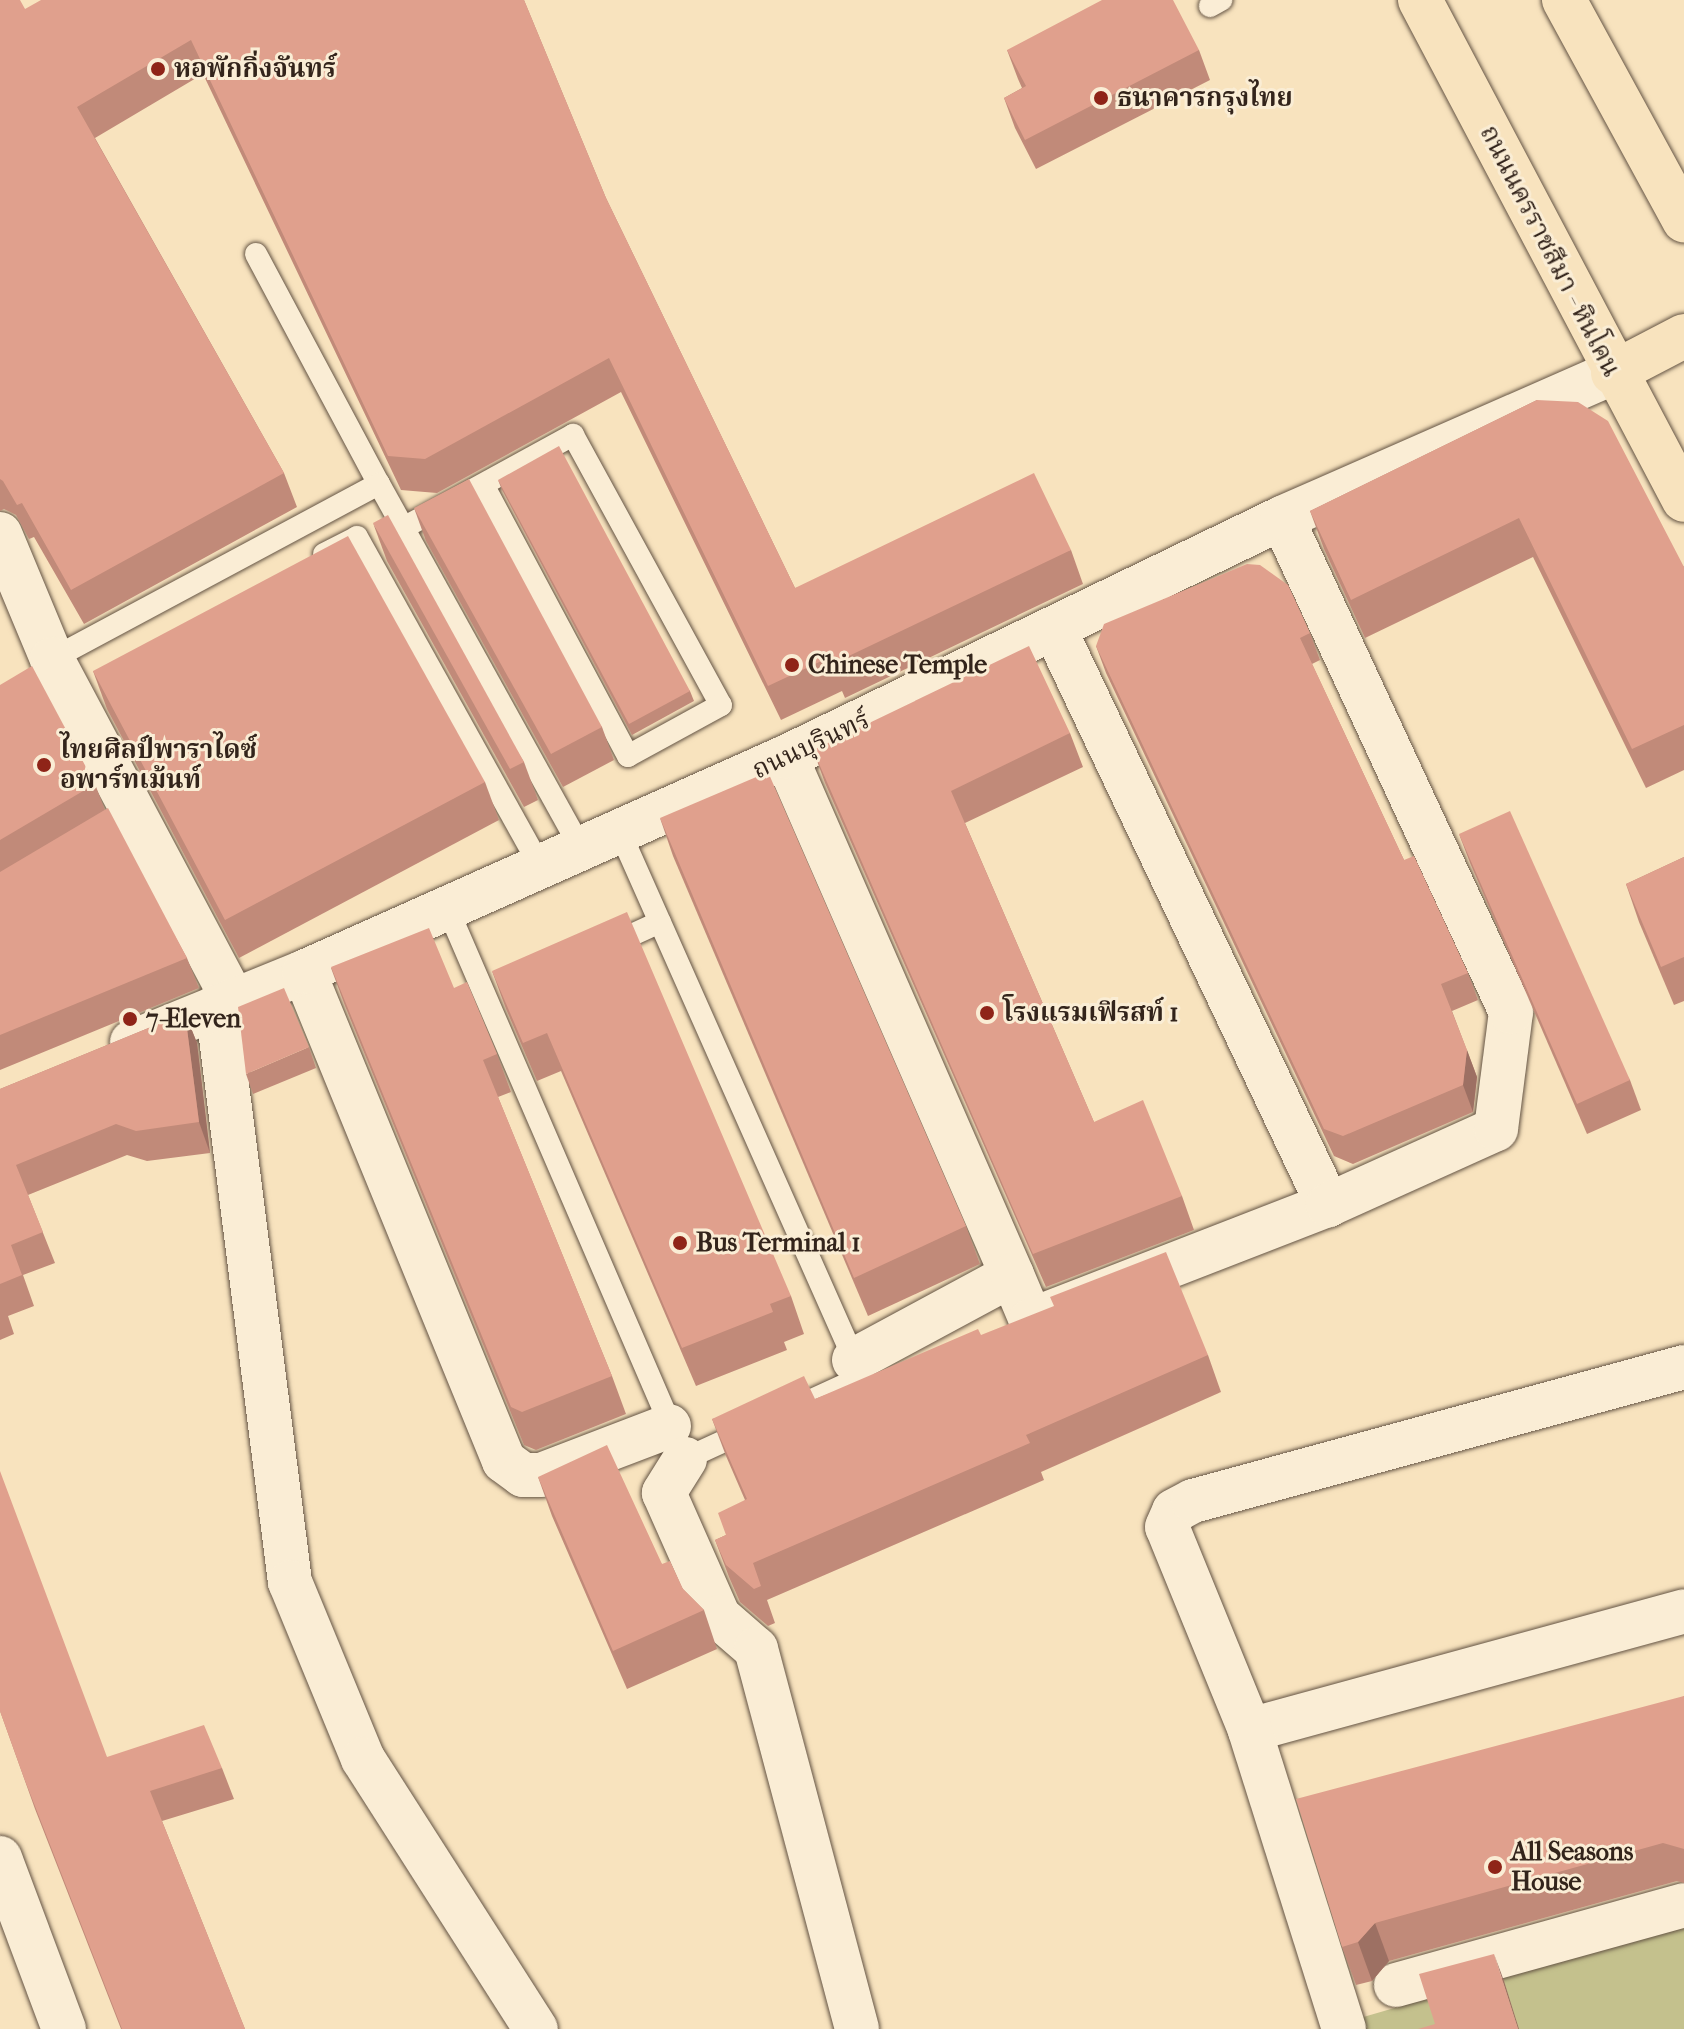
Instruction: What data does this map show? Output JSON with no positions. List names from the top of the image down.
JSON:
{
  "streets": {
    "main road": ["ถนนนครราชสีมา - หินโคน"],
    "street": ["ถนนบุรินทร์"]
  },
  "crossings": [
    ["ถนนนครราชสีมา - หินโคน", "ถนนบุรินทร์"]
  ],
  "places": [
    "หอพักกิ่งจันทร์",
    "ธนาคารกรุงไทย",
    "Chinese Temple",
    "ไทยศิลป์พาราไดซ์ อพาร์ทเม้นท์",
    "โรงแรมเฟิรสท์ 1",
    "7-Eleven",
    "Bus Terminal 1",
    "All Seasons House"
  ]
}
